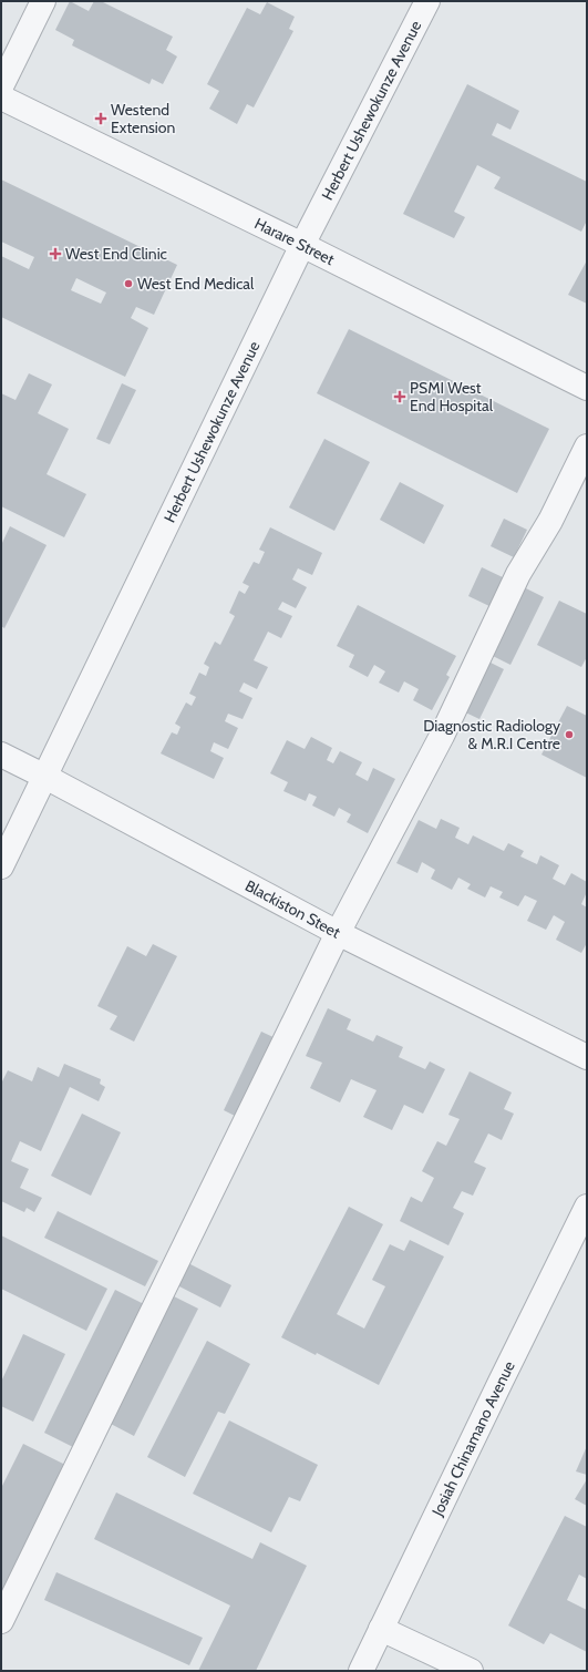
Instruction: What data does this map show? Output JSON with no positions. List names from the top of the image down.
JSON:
{
  "streets": {
    "street": [
      "Herbert Ushewokunze Avenue",
      "Harare Street",
      "Blackiston Steet",
      "Josiah Chinamano Avenue"
    ]
  },
  "crossings": [
    ["Herbert Ushewokunze Avenue", "Harare Street"],
    ["Herbert Ushewokunze Avenue", "Blackiston Steet"]
  ],
  "places": {
    "health": ["Westend Extension", "West End Clinic", "PSMI West End Hospital"],
    "other": ["West End Medical", "Diagnostic Radiology & M.R.I Centre"]
  }
}
